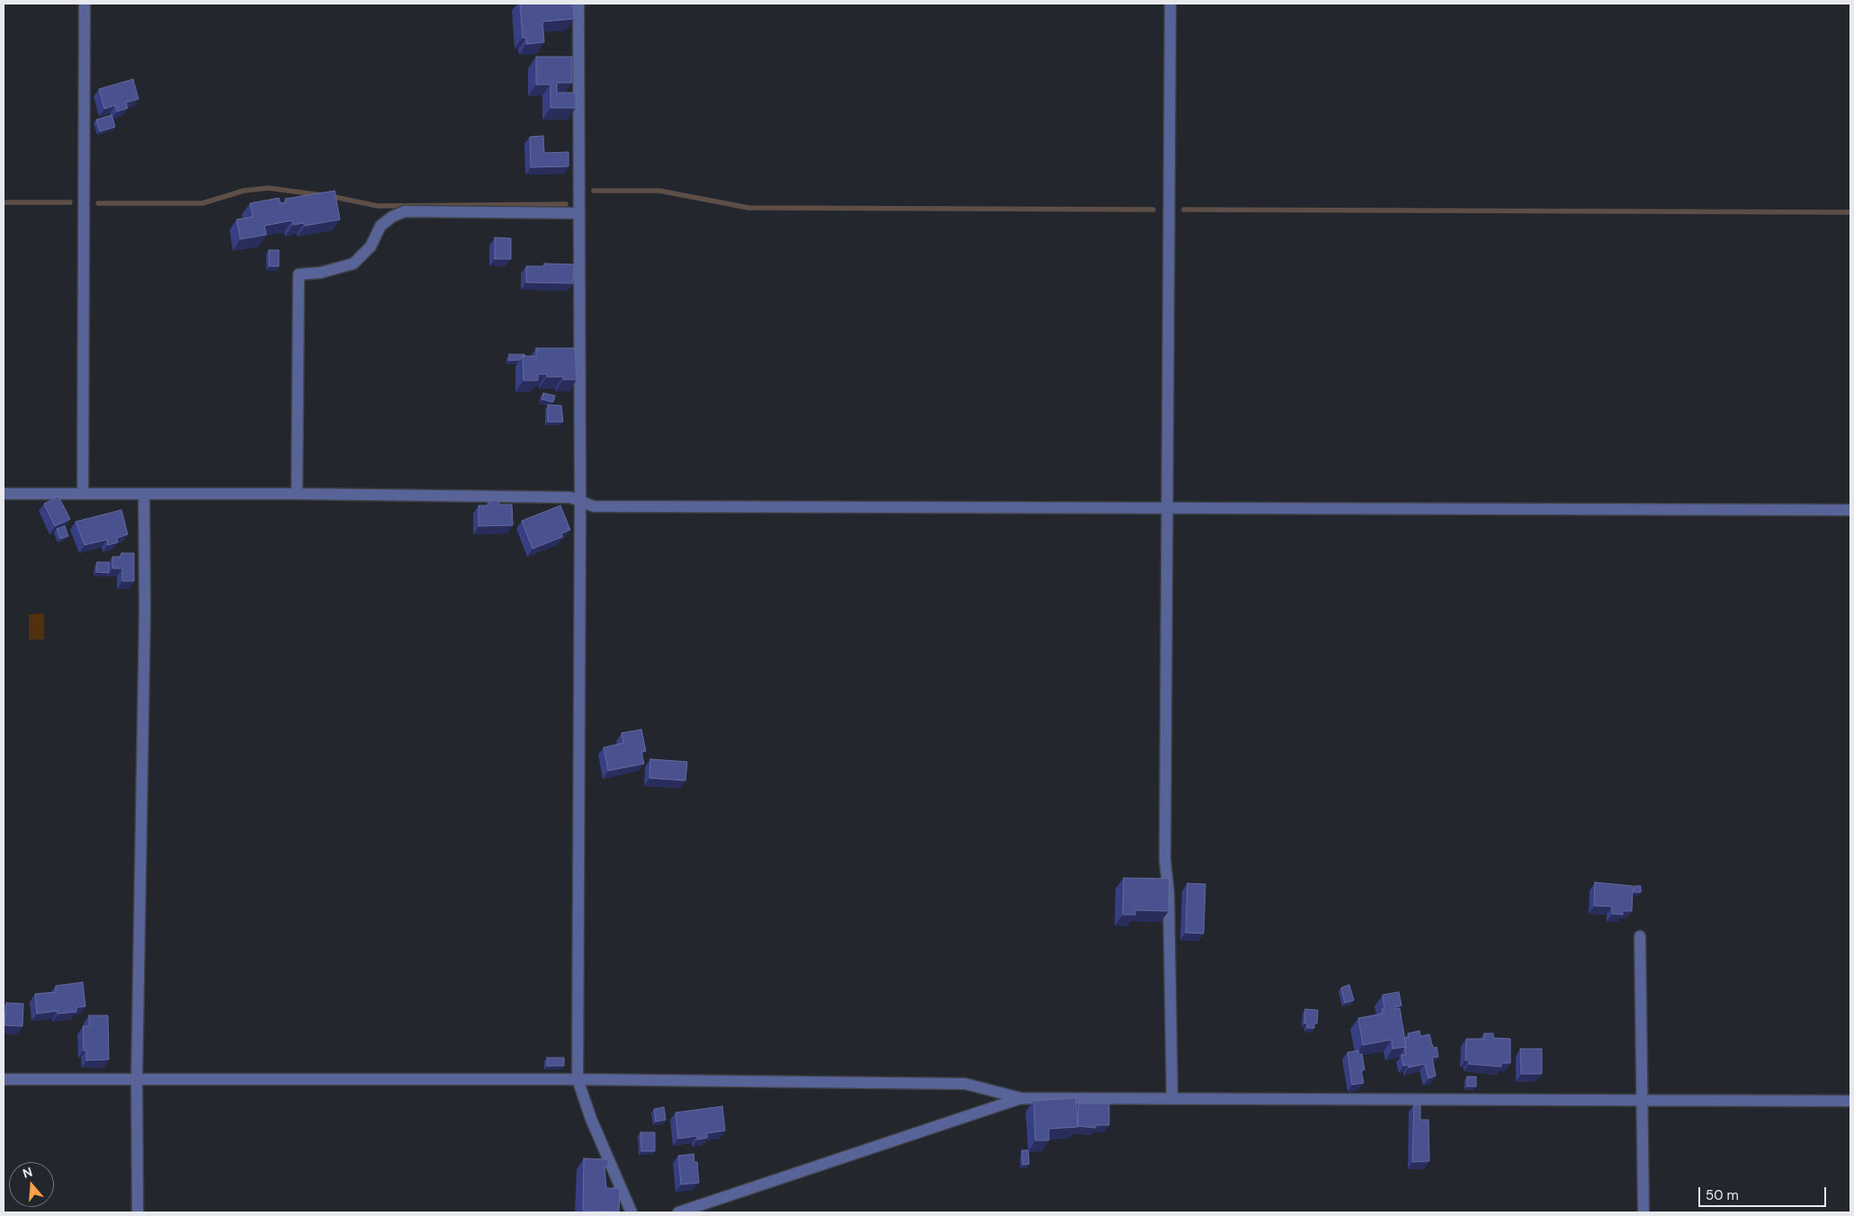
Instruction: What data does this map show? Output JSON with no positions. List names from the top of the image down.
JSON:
{
  "scale_bar": "50 m",
  "north": "top"
}
